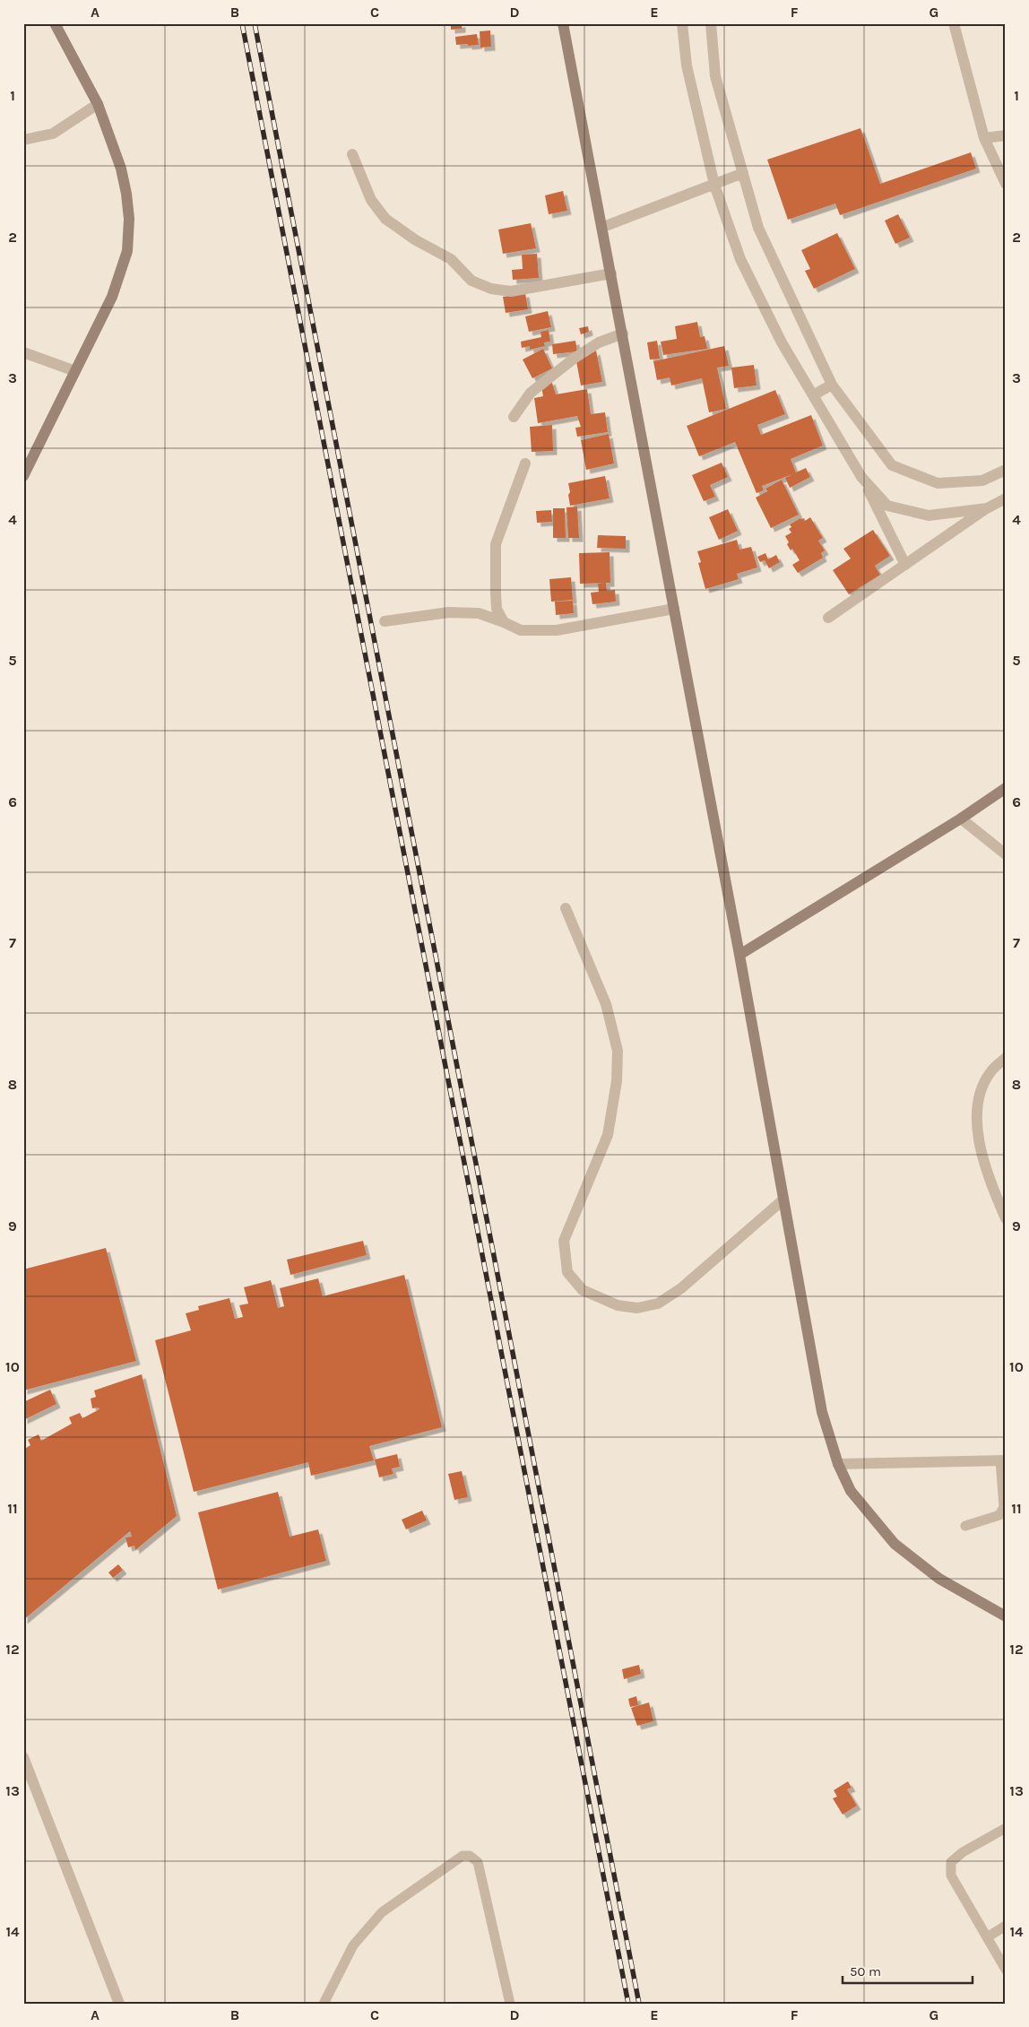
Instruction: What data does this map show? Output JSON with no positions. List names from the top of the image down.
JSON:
{
  "scale_bar": "50 m",
  "grid": {
    "columns": [
      "A",
      "B",
      "C",
      "D",
      "E",
      "F",
      "G"
    ],
    "rows": [
      "1",
      "2",
      "3",
      "4",
      "5",
      "6",
      "7",
      "8",
      "9",
      "10",
      "11",
      "12",
      "13",
      "14"
    ]
  }
}
